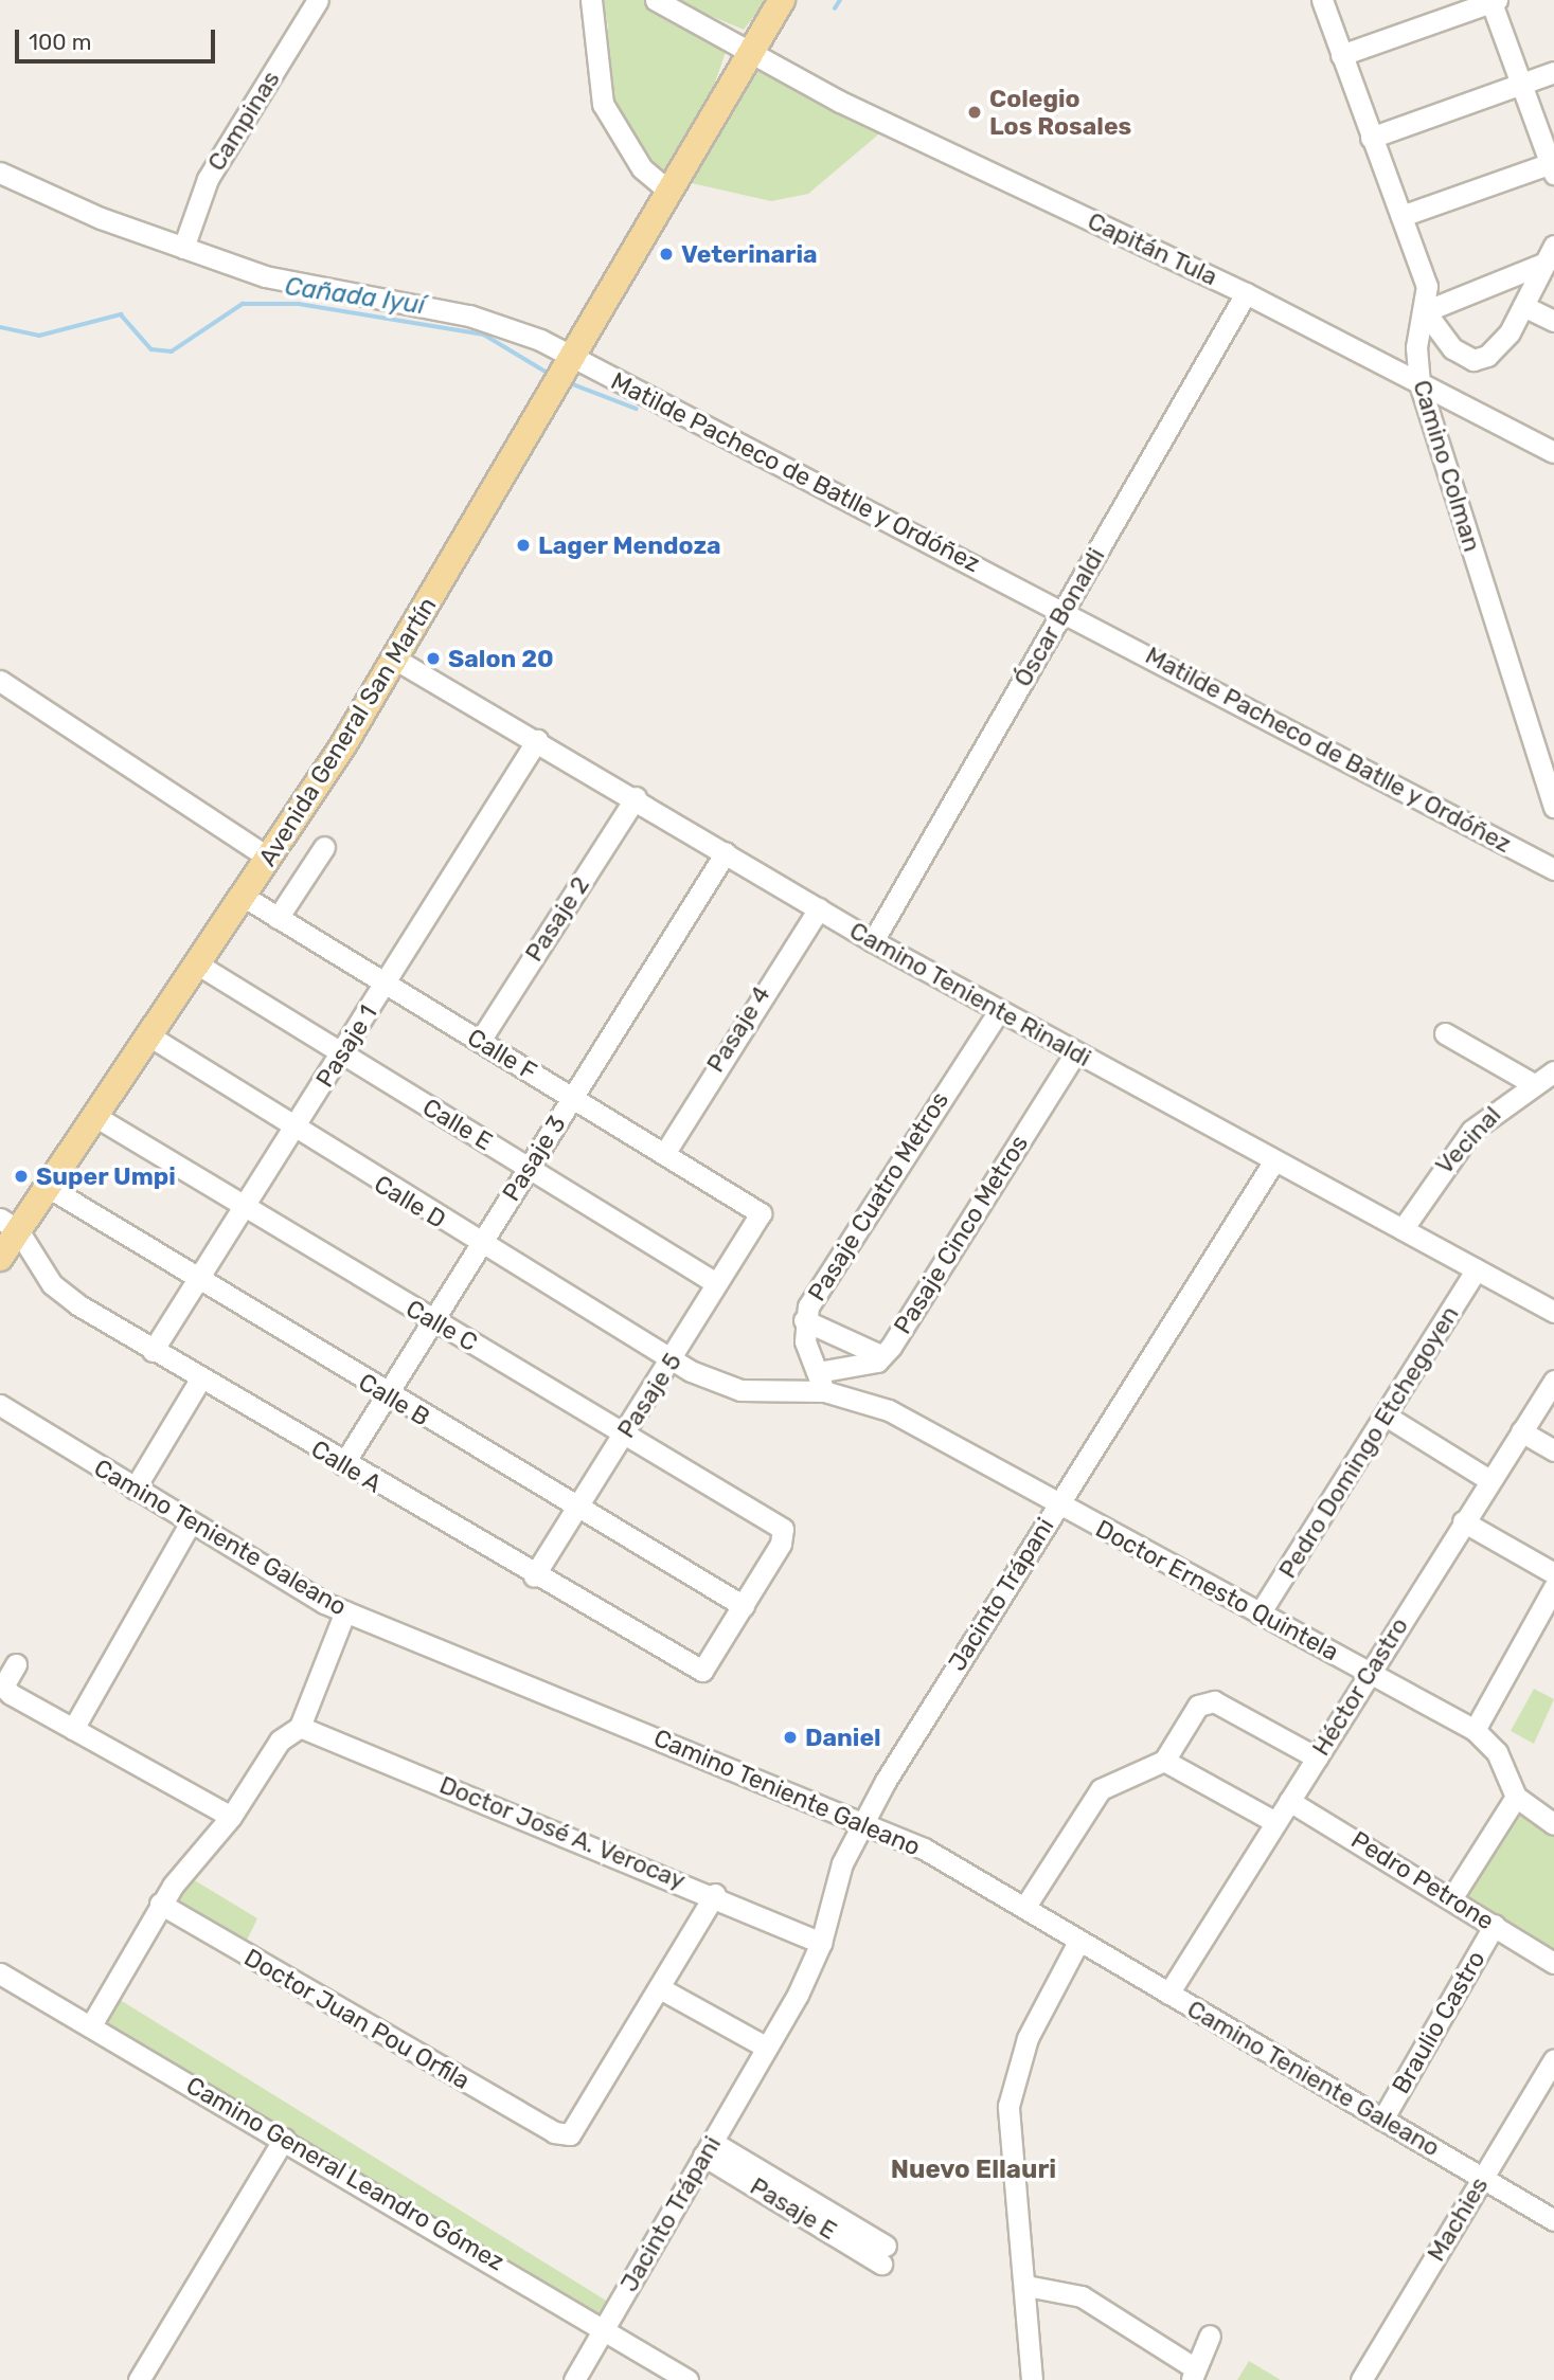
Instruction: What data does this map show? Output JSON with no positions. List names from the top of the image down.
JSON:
{
  "streets": {
    "main road": ["Avenida General San Martín"],
    "street": [
      "Campinas",
      "Capitán Tula",
      "Camino Colman",
      "Matilde Pacheco de Batlle y Ordóñez",
      "Óscar Bonaldi",
      "Pasaje 2",
      "Camino Teniente Rinaldi",
      "Pasaje 4",
      "Pasaje 1",
      "Calle F",
      "Calle E",
      "Vecinal",
      "Pasaje 3",
      "Pasaje Cuatro Metros",
      "Calle D",
      "Pasaje Cinco Metros",
      "Calle C",
      "Pasaje 5",
      "Calle B",
      "Pedro Domingo Etchegoyen",
      "Calle A",
      "Camino Teniente Galeano",
      "Doctor Ernesto Quintela",
      "Jacinto Trápani",
      "Héctor Castro",
      "Doctor José A. Verocay",
      "Pedro Petrone",
      "Doctor Juan Pou Orfila",
      "Braulio Castro",
      "Camino General Leandro Gómez",
      "Pasaje E",
      "Machies"
    ]
  },
  "crossings": [
    ["Campinas", "Matilde Pacheco de Batlle y Ordóñez"],
    ["Capitán Tula", "Camino Colman"],
    ["Capitán Tula", "Óscar Bonaldi"],
    ["Capitán Tula", "Avenida General San Martín"],
    ["Matilde Pacheco de Batlle y Ordóñez", "Óscar Bonaldi"],
    ["Matilde Pacheco de Batlle y Ordóñez", "Avenida General San Martín"],
    ["Óscar Bonaldi", "Camino Teniente Rinaldi"],
    ["Avenida General San Martín", "Camino Teniente Rinaldi"],
    ["Avenida General San Martín", "Calle F"],
    ["Avenida General San Martín", "Calle E"],
    ["Avenida General San Martín", "Calle D"],
    ["Avenida General San Martín", "Calle C"],
    ["Avenida General San Martín", "Calle B"],
    ["Avenida General San Martín", "Calle A"],
    ["Pasaje 2", "Camino Teniente Rinaldi"],
    ["Pasaje 2", "Calle F"],
    ["Camino Teniente Rinaldi", "Pasaje 4"],
    ["Camino Teniente Rinaldi", "Pasaje 1"],
    ["Camino Teniente Rinaldi", "Vecinal"],
    ["Camino Teniente Rinaldi", "Pasaje 3"],
    ["Camino Teniente Rinaldi", "Pasaje Cuatro Metros"],
    ["Camino Teniente Rinaldi", "Pasaje Cinco Metros"],
    ["Camino Teniente Rinaldi", "Pedro Domingo Etchegoyen"],
    ["Camino Teniente Rinaldi", "Jacinto Trápani"],
    ["Pasaje 4", "Calle F"],
    ["Pasaje 1", "Calle F"],
    ["Pasaje 1", "Calle E"],
    ["Pasaje 1", "Calle D"],
    ["Pasaje 1", "Calle C"],
    ["Pasaje 1", "Calle B"],
    ["Pasaje 1", "Calle A"],
    ["Calle F", "Pasaje 3"],
    ["Calle F", "Pasaje 5"],
    ["Calle E", "Pasaje 3"],
    ["Calle E", "Pasaje 5"],
    ["Pasaje 3", "Calle D"],
    ["Pasaje 3", "Calle C"],
    ["Pasaje 3", "Calle B"],
    ["Pasaje 3", "Calle A"],
    ["Pasaje Cuatro Metros", "Pasaje Cinco Metros"],
    ["Pasaje Cuatro Metros", "Doctor Ernesto Quintela"],
    ["Calle D", "Pasaje 5"],
    ["Calle D", "Doctor Ernesto Quintela"],
    ["Pasaje Cinco Metros", "Doctor Ernesto Quintela"],
    ["Calle C", "Pasaje 5"],
    ["Calle C", "Calle B"],
    ["Calle C", "Calle A"],
    ["Pasaje 5", "Calle B"],
    ["Pasaje 5", "Calle A"],
    ["Pasaje 5", "Doctor Ernesto Quintela"],
    ["Calle B", "Calle A"],
    ["Pedro Domingo Etchegoyen", "Doctor Ernesto Quintela"],
    ["Camino Teniente Galeano", "Jacinto Trápani"],
    ["Camino Teniente Galeano", "Héctor Castro"],
    ["Camino Teniente Galeano", "Braulio Castro"],
    ["Camino Teniente Galeano", "Machies"],
    ["Doctor Ernesto Quintela", "Jacinto Trápani"],
    ["Doctor Ernesto Quintela", "Héctor Castro"],
    ["Jacinto Trápani", "Doctor José A. Verocay"],
    ["Jacinto Trápani", "Camino General Leandro Gómez"],
    ["Jacinto Trápani", "Pasaje E"],
    ["Héctor Castro", "Pedro Petrone"],
    ["Pedro Petrone", "Braulio Castro"]
  ],
  "districts": ["Nuevo Ellauri"],
  "water": ["Cañada Iyuí"],
  "places": [
    "Colegio Los Rosales",
    "Veterinaria",
    "Lager Mendoza",
    "Salon 20",
    "Super Umpi",
    "Daniel"
  ],
  "scale_bar": "100 m"
}
